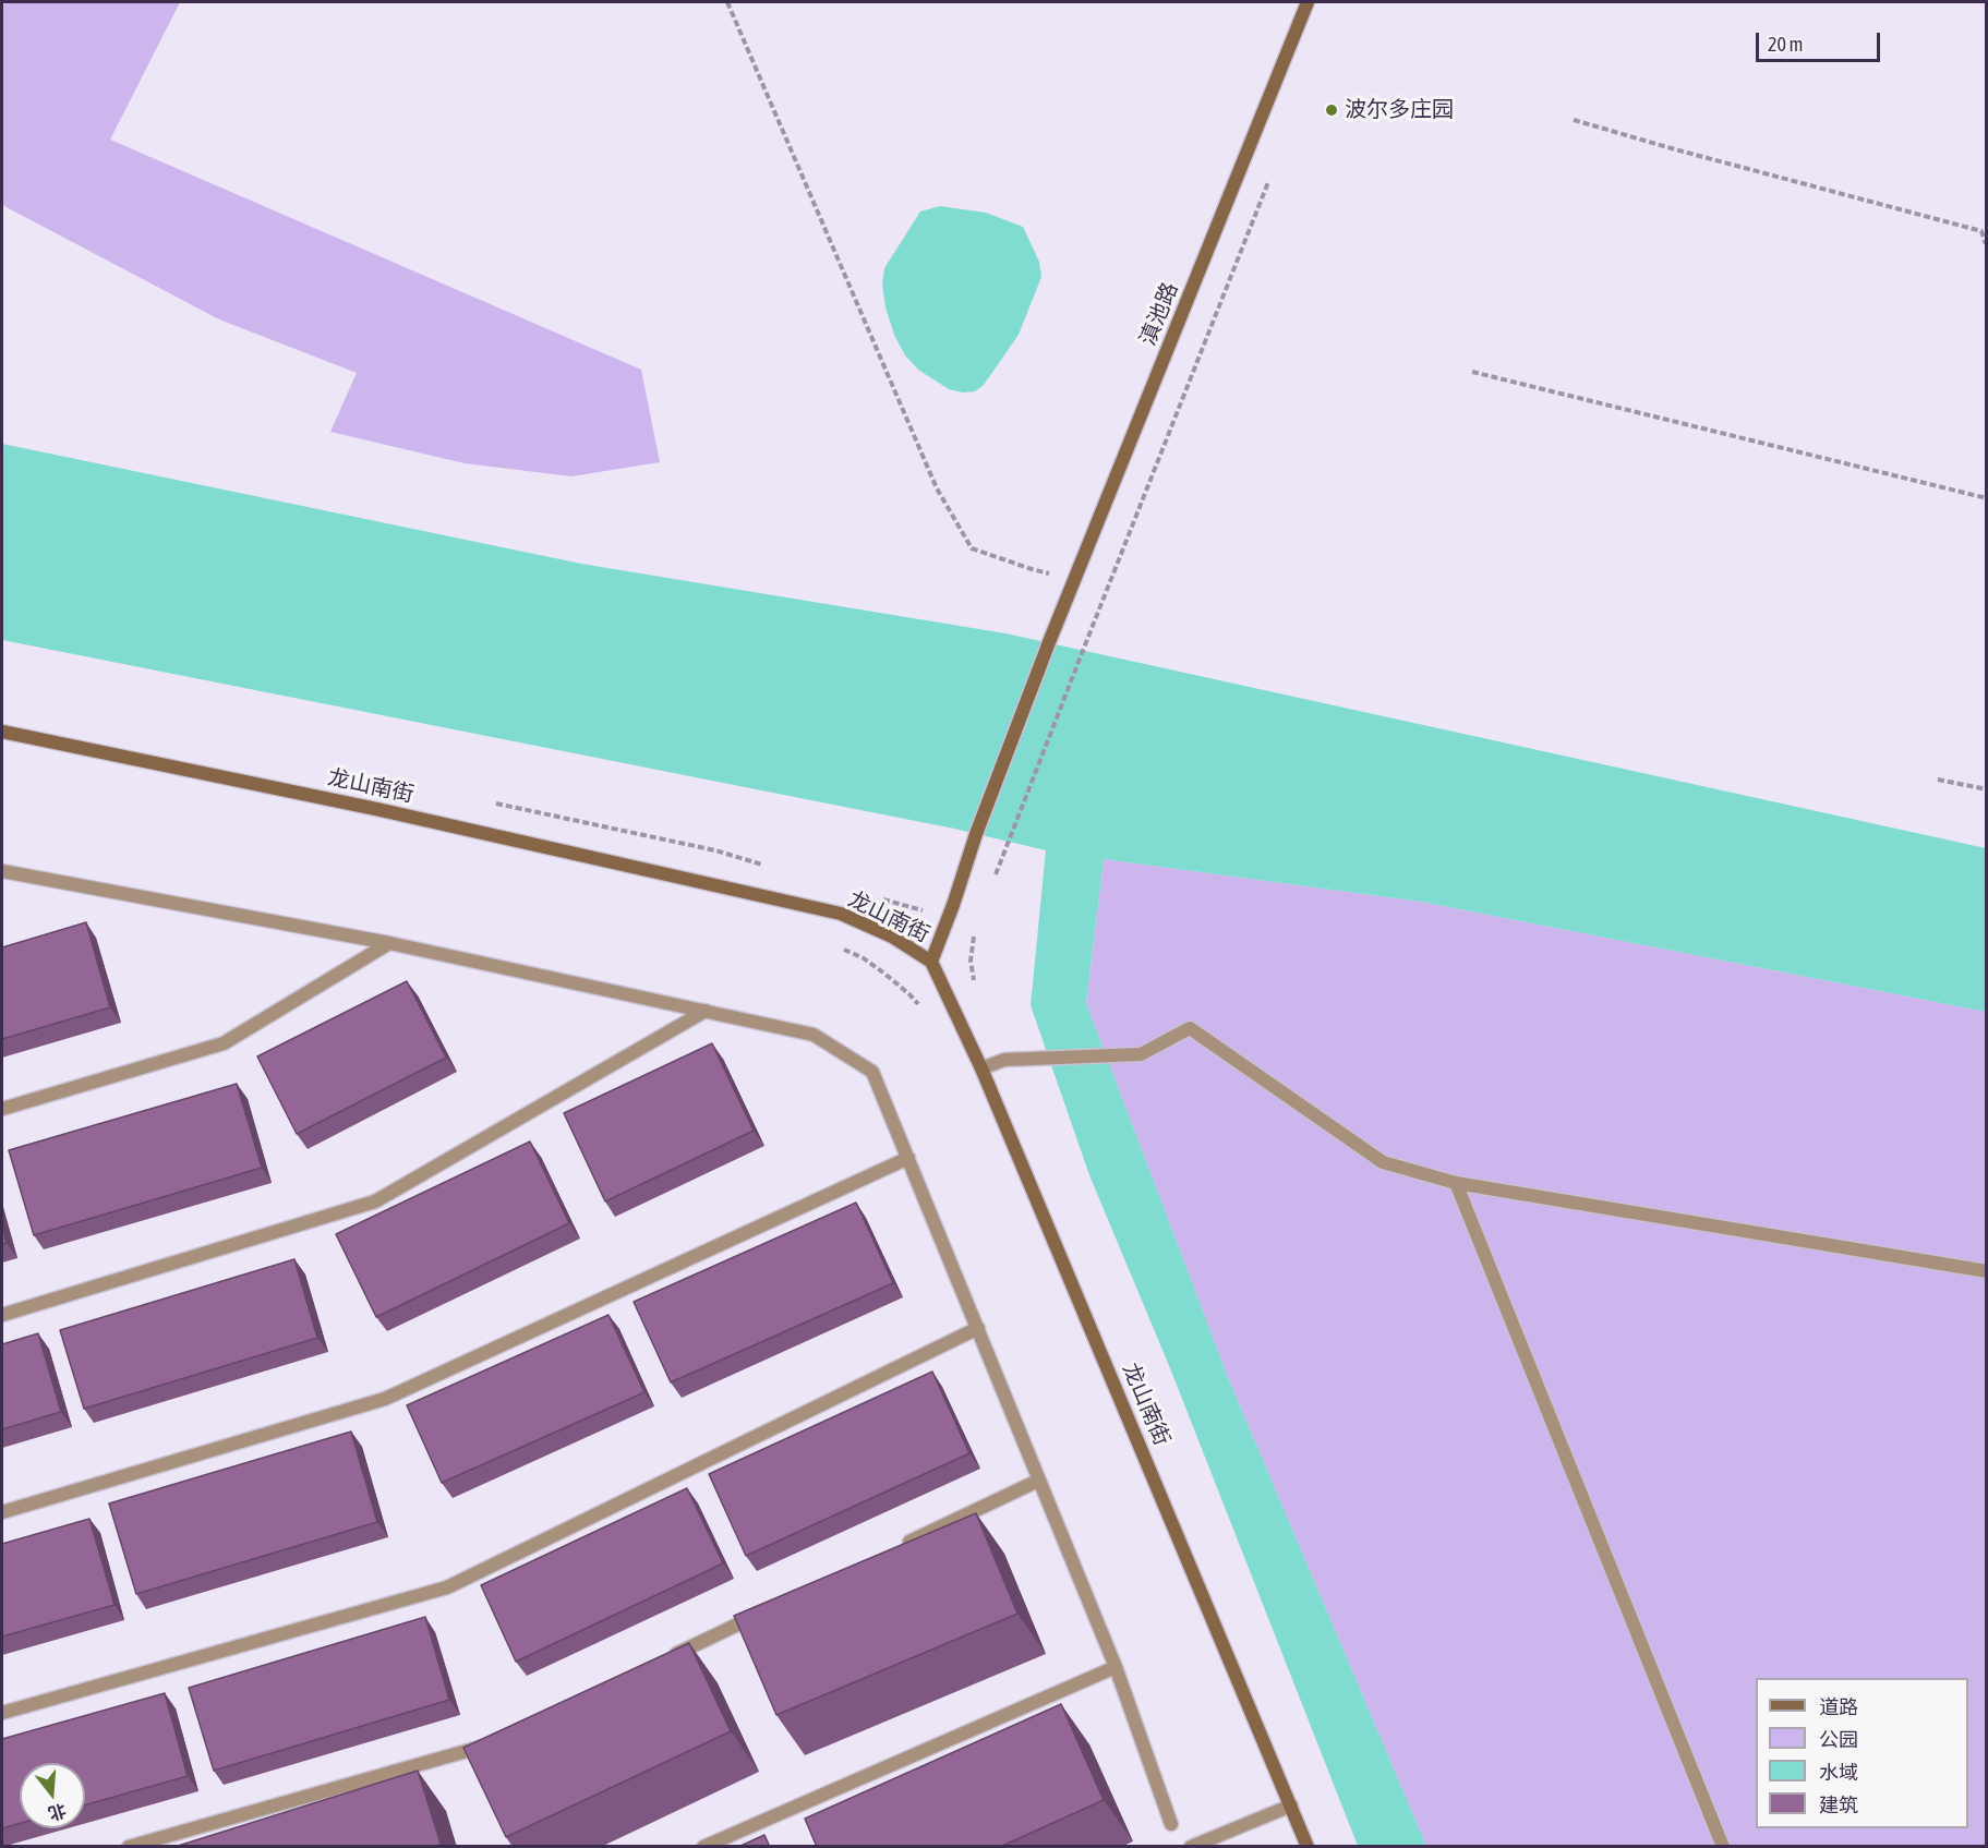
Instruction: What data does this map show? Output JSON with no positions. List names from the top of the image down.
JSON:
{
  "streets": {
    "street": ["滇池路", "龙山南街"]
  },
  "crossings": [
    ["滇池路", "龙山南街"]
  ],
  "places": ["波尔多庄园"],
  "legend": [
    "道路",
    "公园",
    "水域",
    "建筑"
  ],
  "scale_bar": "20 m",
  "north": "bottom"
}
